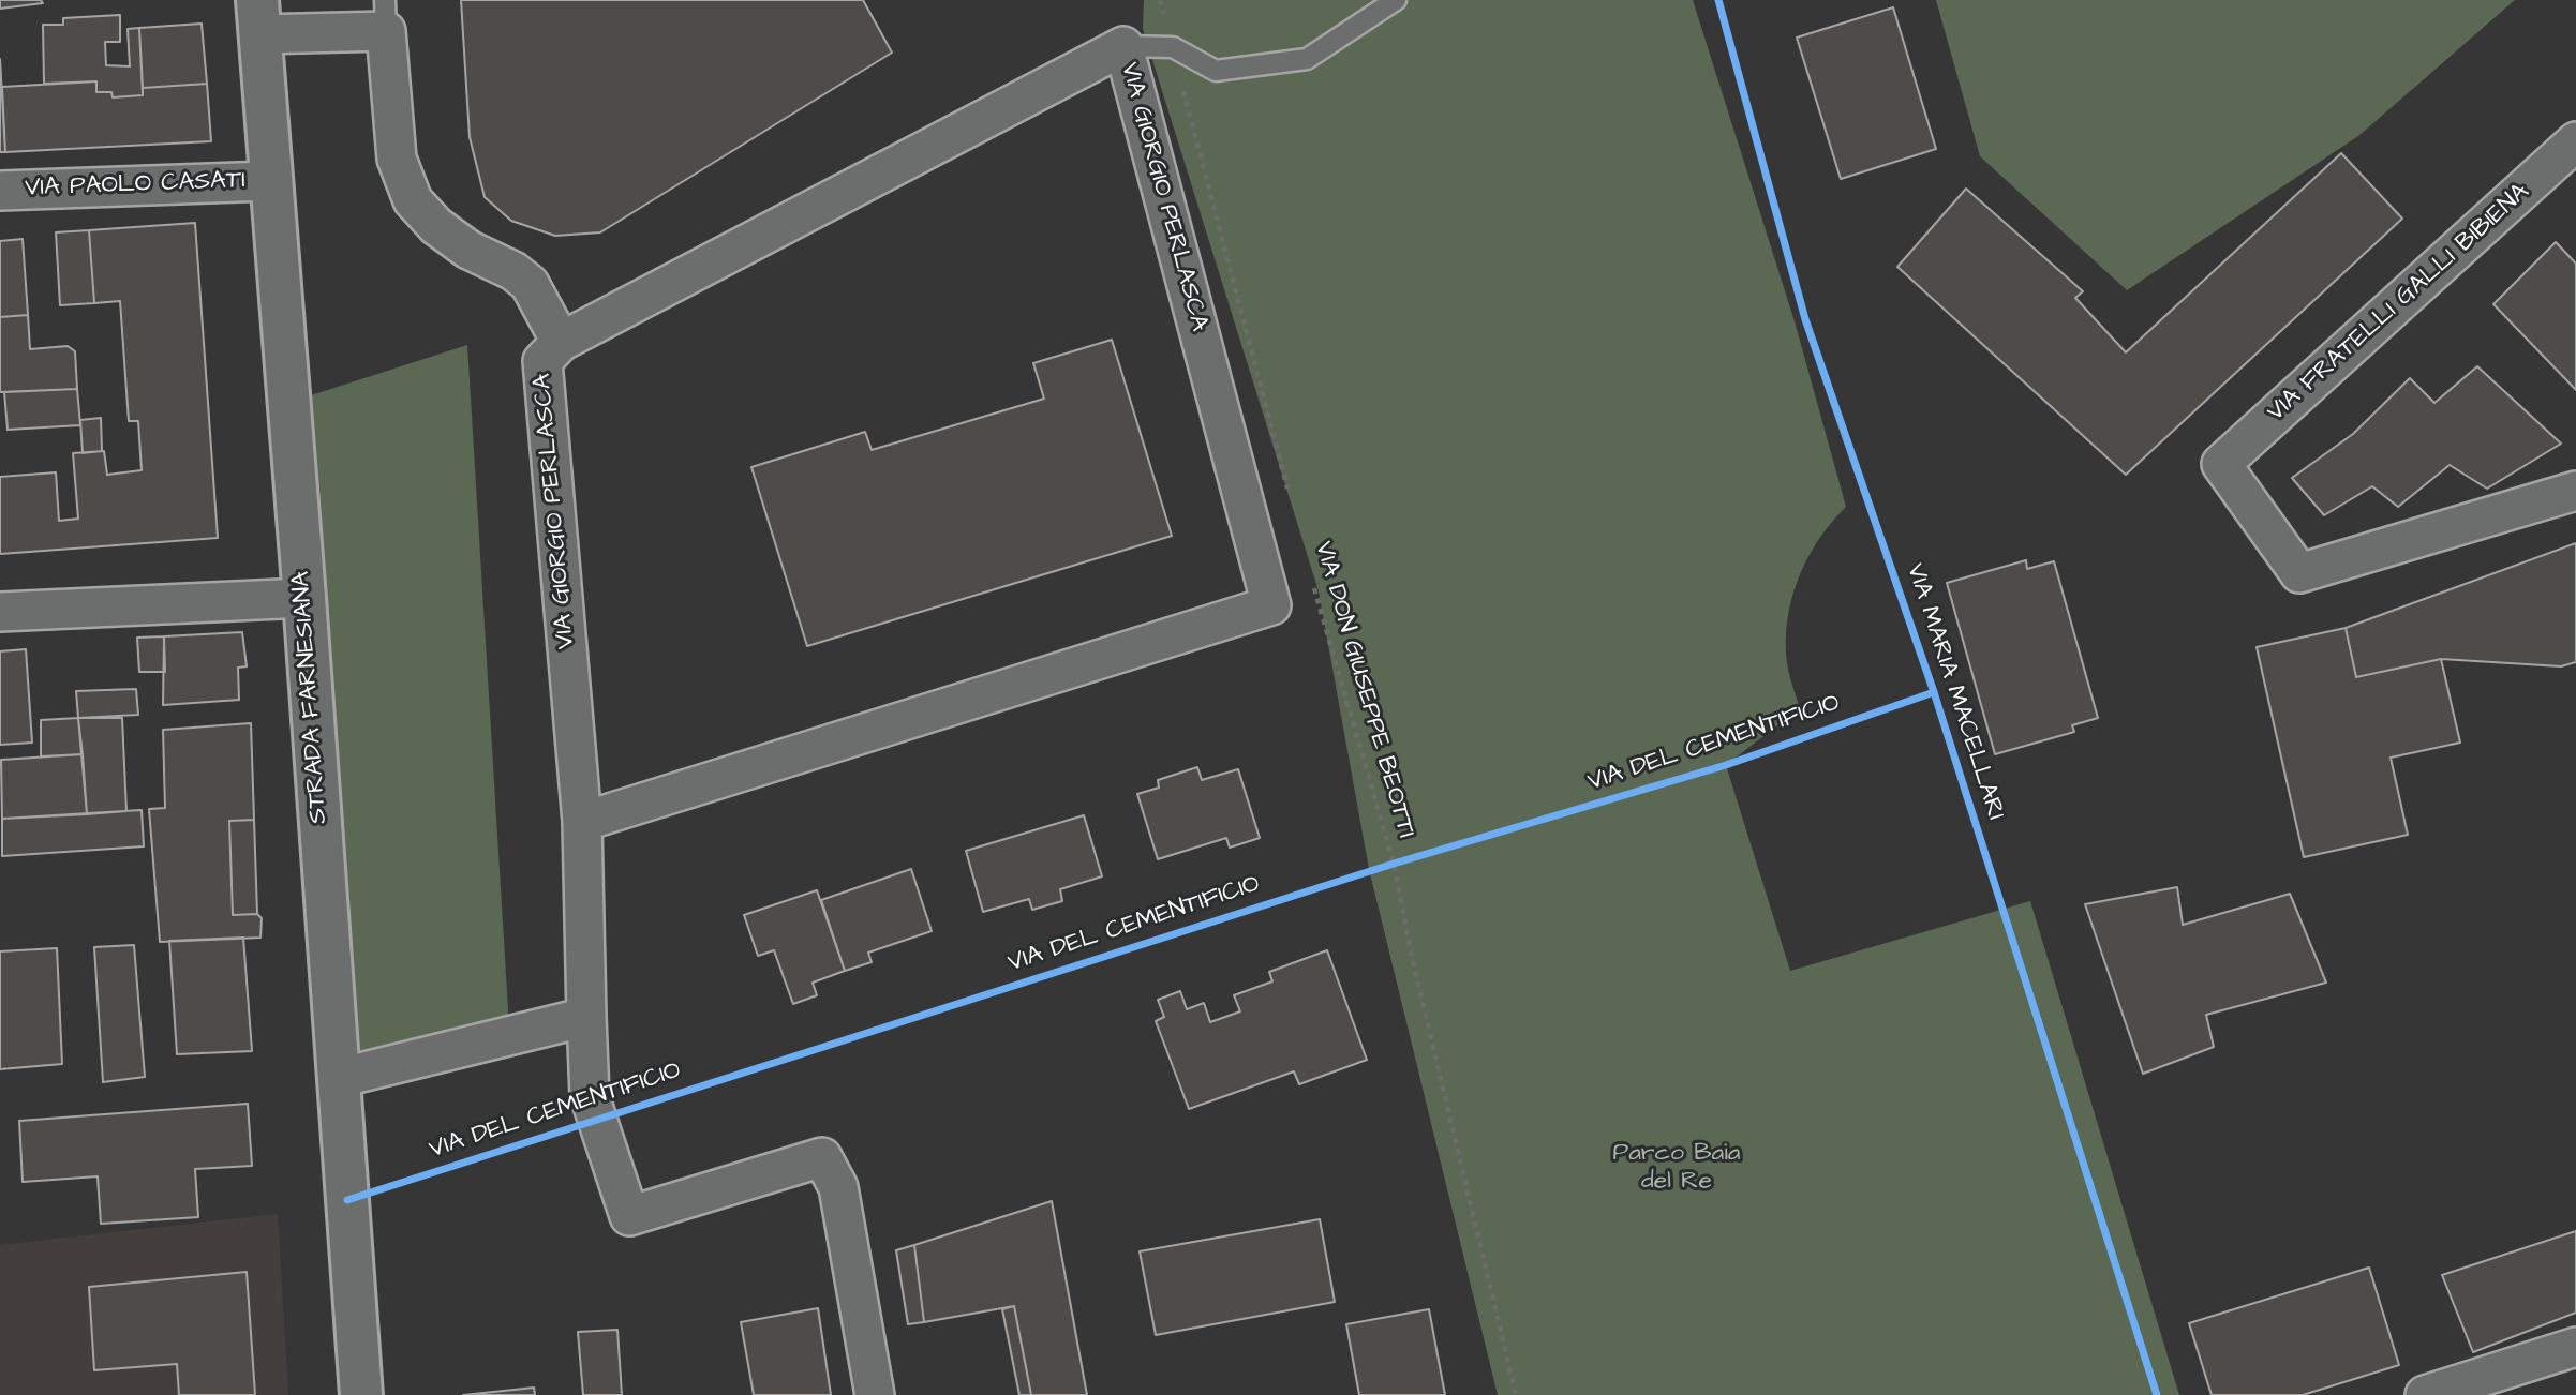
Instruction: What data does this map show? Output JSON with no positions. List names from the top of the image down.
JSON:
{
  "streets": {
    "street": [
      "VIA PAOLO CASATI",
      "VIA GIORGIO PERLASCA",
      "VIA FRATELLI GALLI BIBIENA",
      "STRADA FARNESIANA"
    ],
    "path": ["VIA DON GIUSEPPE BEOTTI"],
    "cycle path": ["VIA MARIA MACELLARI"]
  },
  "crossings": [
    ["VIA PAOLO CASATI", "STRADA FARNESIANA"]
  ],
  "parks": ["Parco Baia del Re"]
}
